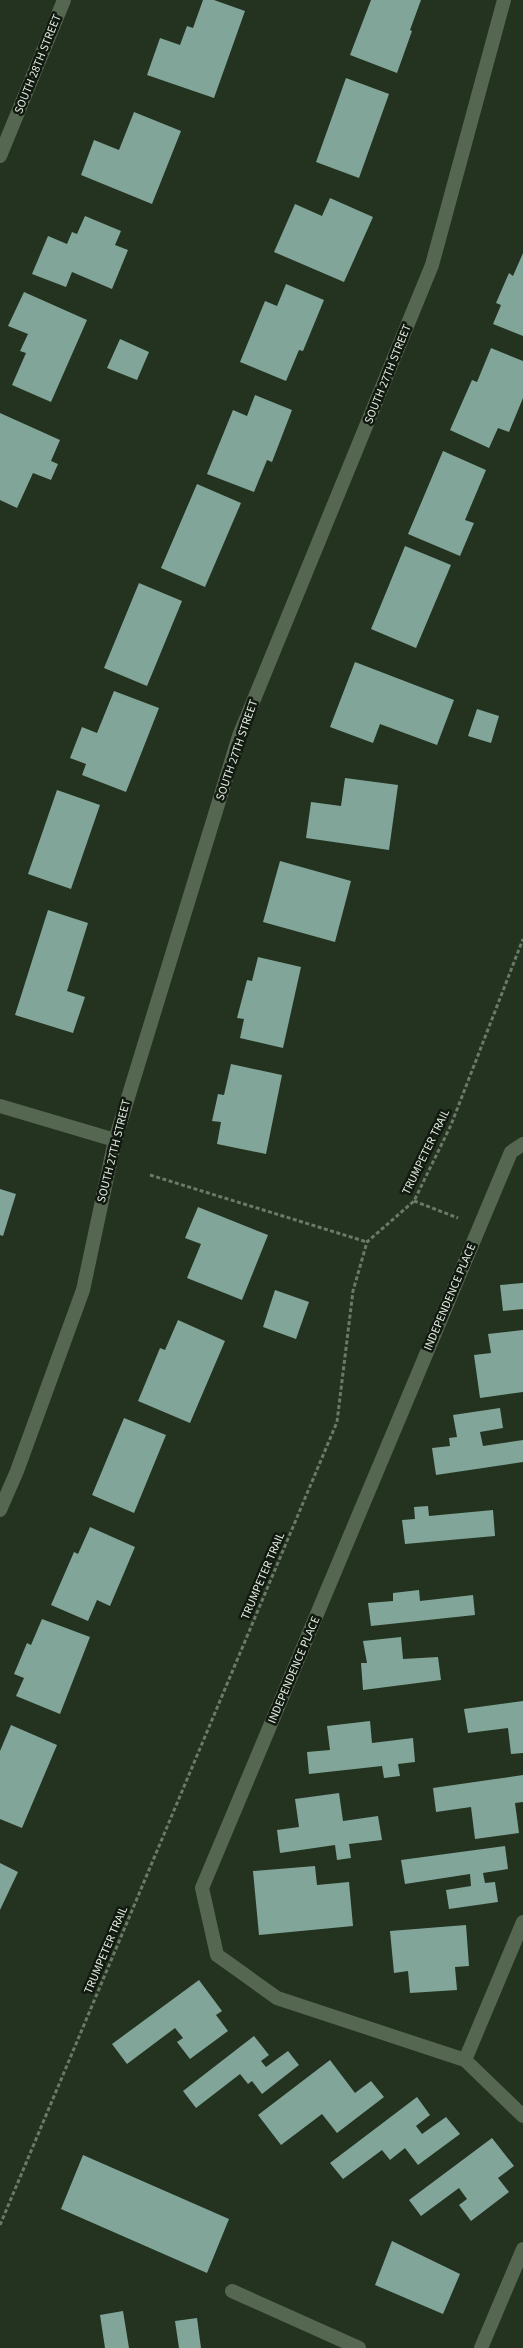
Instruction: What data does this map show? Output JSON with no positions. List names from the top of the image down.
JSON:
{
  "streets": {
    "street": ["SOUTH 28TH STREET", "SOUTH 27TH STREET", "INDEPENDENCE PLACE"],
    "path": ["TRUMPETER TRAIL"]
  }
}
